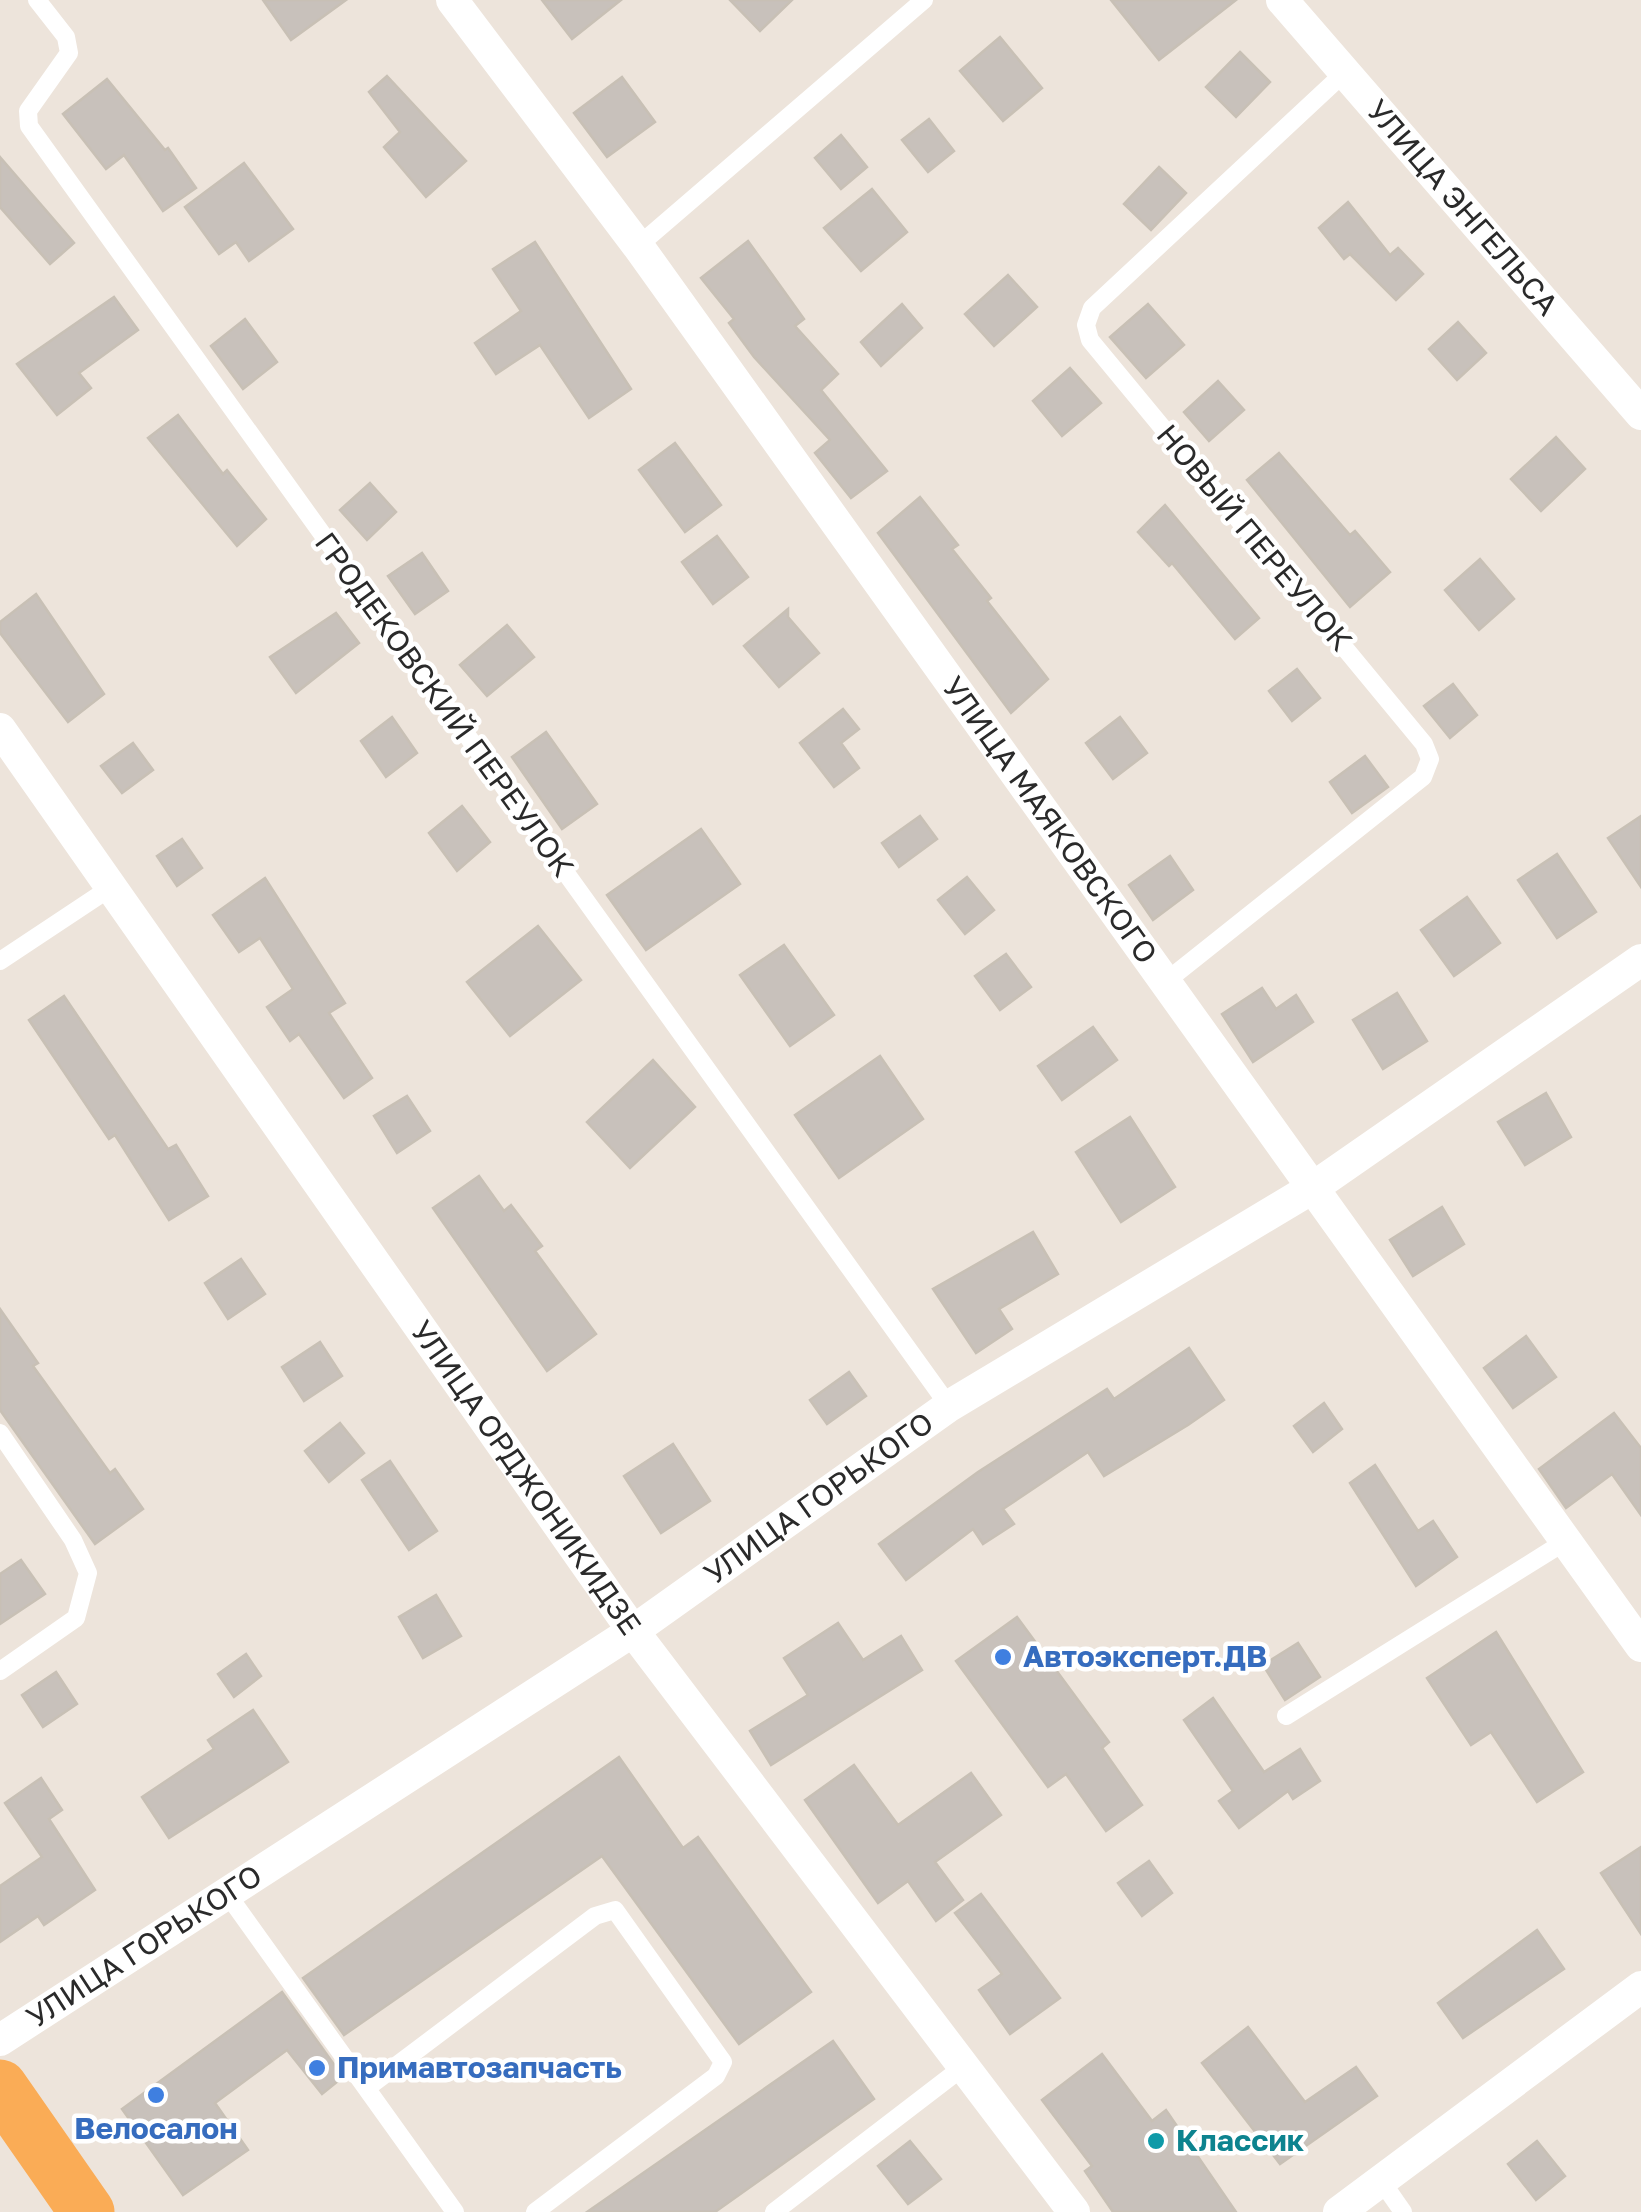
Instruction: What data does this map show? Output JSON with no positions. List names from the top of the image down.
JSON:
{
  "streets": {
    "street": [
      "УЛИЦА ЭНГЕЛЬСА",
      "УЛИЦА МАЯКОВСКОГО",
      "УЛИЦА ОРДЖОНИКИДЗЕ",
      "УЛИЦА ГОРЬКОГО"
    ],
    "lane": ["НОВЫЙ ПЕРЕУЛОК", "ГРОДЕКОВСКИЙ ПЕРЕУЛОК"]
  },
  "crossings": [
    ["УЛИЦА ЭНГЕЛЬСА", "НОВЫЙ ПЕРЕУЛОК"],
    ["НОВЫЙ ПЕРЕУЛОК", "УЛИЦА МАЯКОВСКОГО"],
    ["ГРОДЕКОВСКИЙ ПЕРЕУЛОК", "УЛИЦА ГОРЬКОГО"],
    ["УЛИЦА МАЯКОВСКОГО", "УЛИЦА ГОРЬКОГО"],
    ["УЛИЦА ОРДЖОНИКИДЗЕ", "УЛИЦА ГОРЬКОГО"]
  ],
  "places": [
    "Автоэксперт.ДВ",
    "Примавтозапчасть",
    "Велосалон",
    "Классик"
  ]
}
